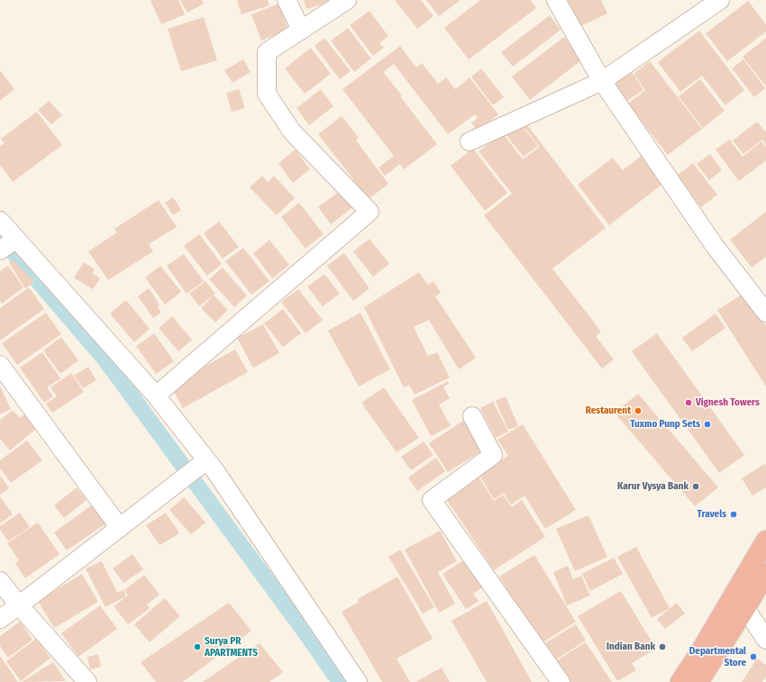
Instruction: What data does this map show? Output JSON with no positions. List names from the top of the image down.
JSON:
{
  "places": [
    "Vignesh Towers",
    "Restaurent",
    "Tuxmo Punp Sets",
    "Karur Vysya Bank",
    "Travels",
    "Surya PR APARTMENTS",
    "Indian Bank",
    "Departmental Store"
  ]
}
